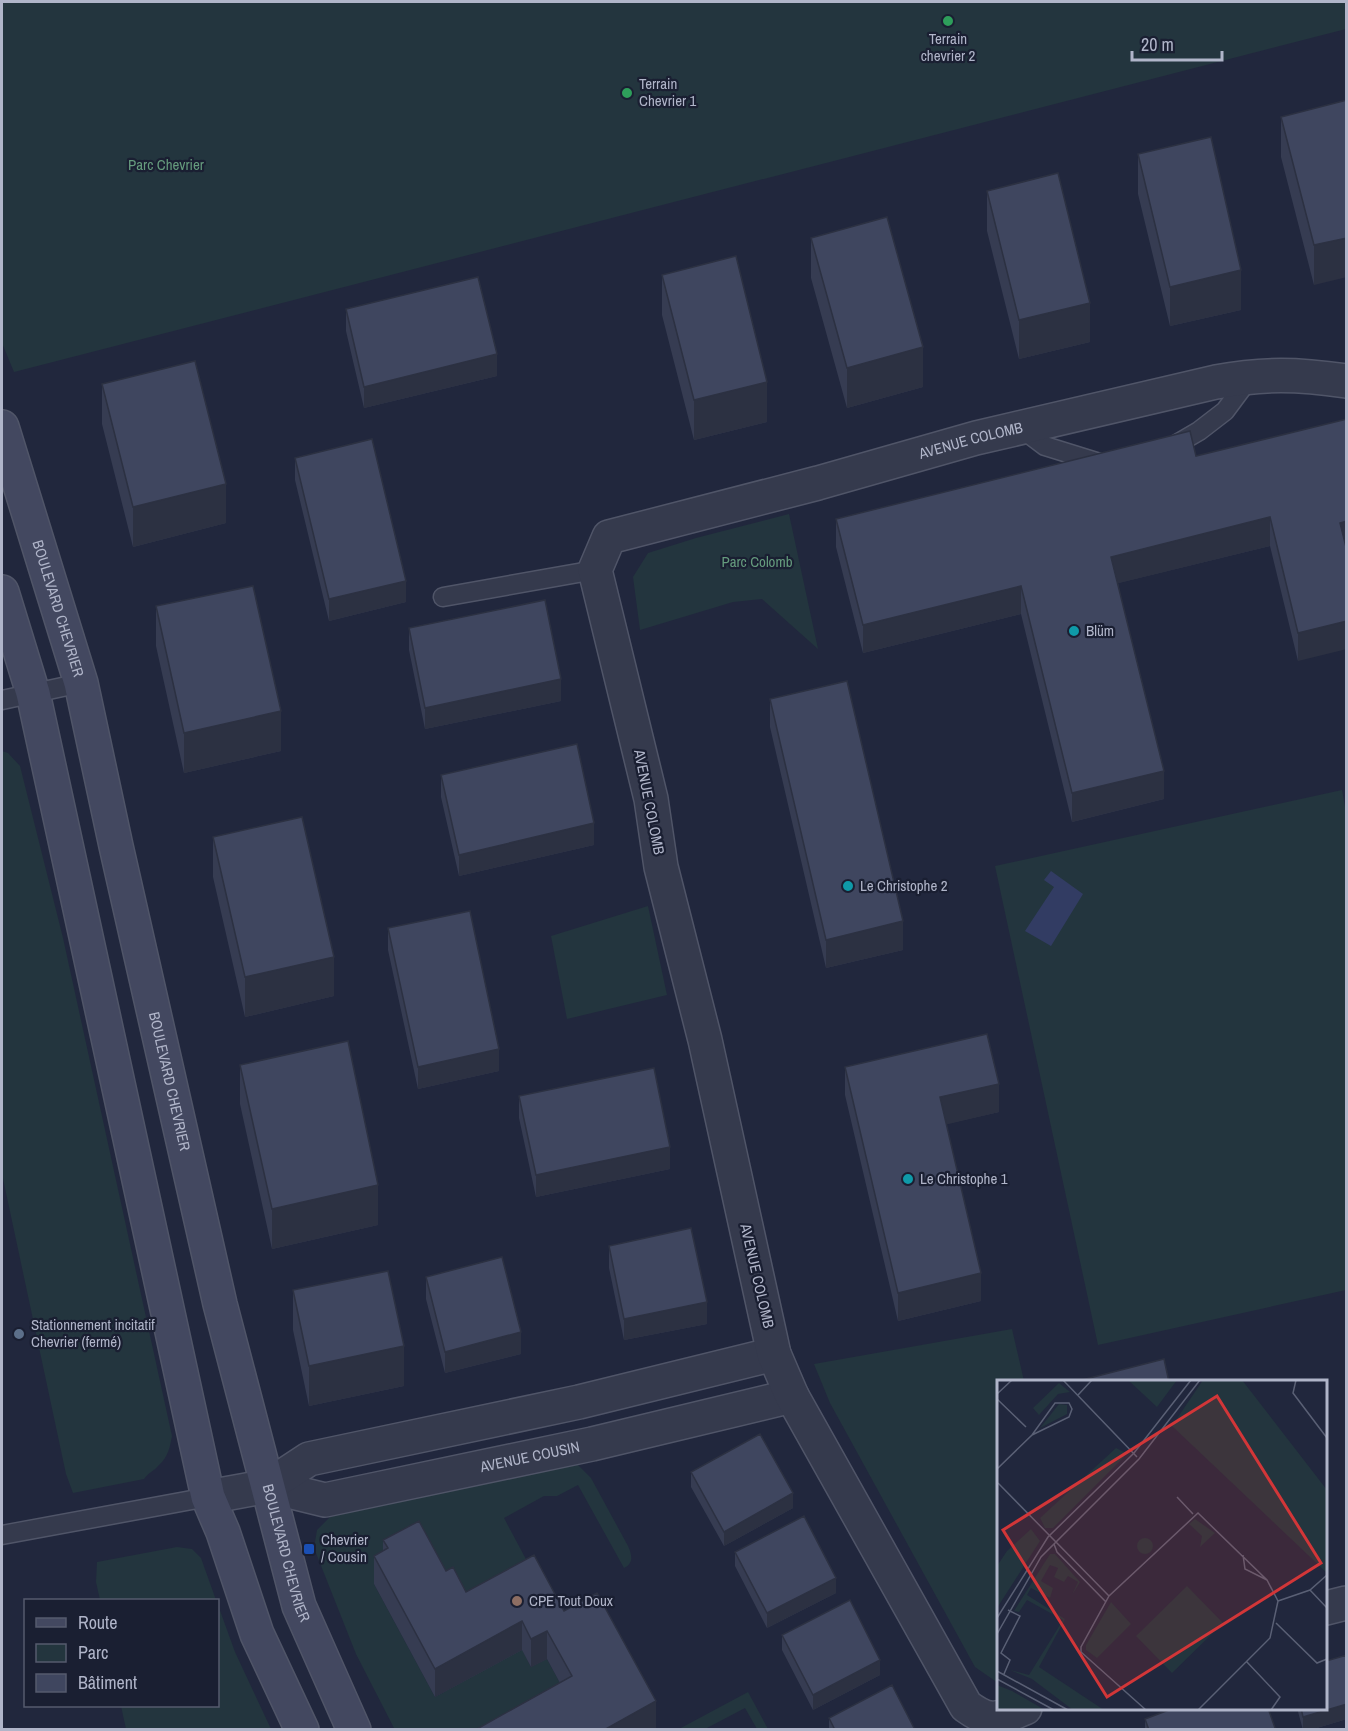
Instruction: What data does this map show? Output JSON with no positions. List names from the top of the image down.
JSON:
{
  "streets": {
    "street": ["AVENUE COLOMB", "BOULEVARD CHEVRIER", "AVENUE COUSIN"]
  },
  "crossings": [
    ["AVENUE COLOMB", "AVENUE COUSIN"],
    ["BOULEVARD CHEVRIER", "AVENUE COUSIN"]
  ],
  "parks": ["Parc Chevrier", "Parc Colomb"],
  "places": {
    "other": [
      "Terrain chevrier 2",
      "Terrain Chevrier 1",
      "Blüm",
      "Le Christophe 2",
      "Le Christophe 1",
      "Stationnement incitatif Chevrier (fermé)",
      "CPE Tout Doux"
    ],
    "transit": ["Chevrier / Cousin"]
  },
  "legend": ["Route", "Parc", "Bâtiment"],
  "scale_bar": "20 m"
}
